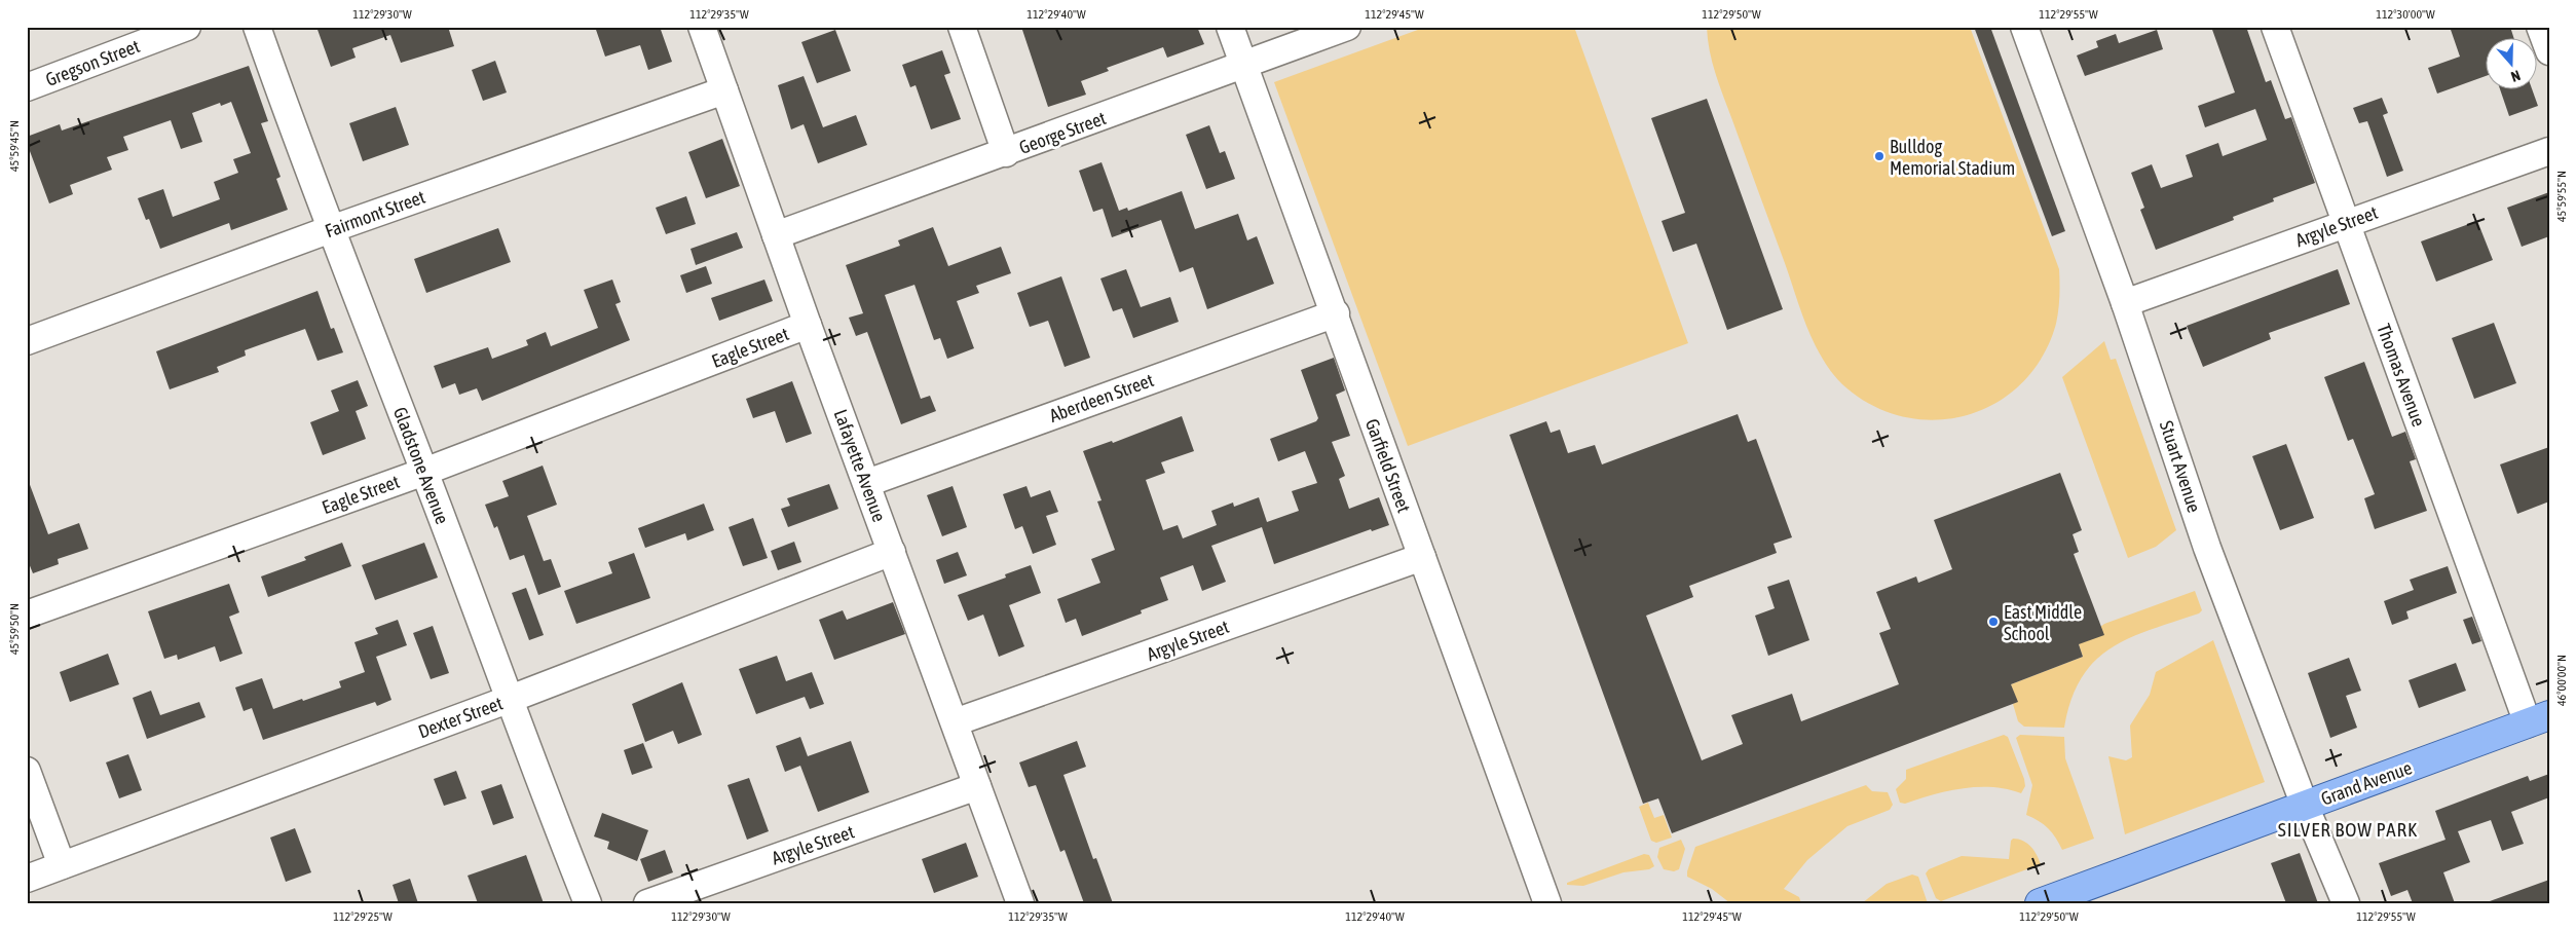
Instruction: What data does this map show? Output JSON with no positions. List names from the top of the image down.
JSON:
{
  "streets": {
    "main road": ["Grand Avenue"],
    "street": [
      "Gregson Street",
      "George Street",
      "Fairmont Street",
      "Argyle Street",
      "Eagle Street",
      "Thomas Avenue",
      "Aberdeen Street",
      "Gladstone Avenue",
      "Lafayette Avenue",
      "Garfield Street",
      "Stuart Avenue",
      "Dexter Street"
    ]
  },
  "crossings": [
    ["George Street", "Lafayette Avenue"],
    ["George Street", "Garfield Street"],
    ["Fairmont Street", "Gladstone Avenue"],
    ["Fairmont Street", "Lafayette Avenue"],
    ["Argyle Street", "Thomas Avenue"],
    ["Argyle Street", "Lafayette Avenue"],
    ["Argyle Street", "Garfield Street"],
    ["Argyle Street", "Stuart Avenue"],
    ["Eagle Street", "Gladstone Avenue"],
    ["Eagle Street", "Lafayette Avenue"],
    ["Thomas Avenue", "Grand Avenue"],
    ["Aberdeen Street", "Lafayette Avenue"],
    ["Aberdeen Street", "Garfield Street"],
    ["Gladstone Avenue", "Dexter Street"],
    ["Lafayette Avenue", "Dexter Street"],
    ["Stuart Avenue", "Grand Avenue"]
  ],
  "districts": ["SILVER BOW PARK"],
  "places": ["Bulldog Memorial Stadium", "East Middle School"],
  "north": "bottom",
  "coordinates": [
    "112°29'30\"W",
    "112°29'35\"W",
    "112°29'40\"W",
    "112°29'45\"W",
    "112°29'50\"W",
    "112°29'55\"W",
    "112°30'00\"W",
    "45°59'45\"N",
    "45°59'55\"N",
    "45°59'50\"N",
    "46°00'00\"N",
    "112°29'25\"W"
  ]
}
